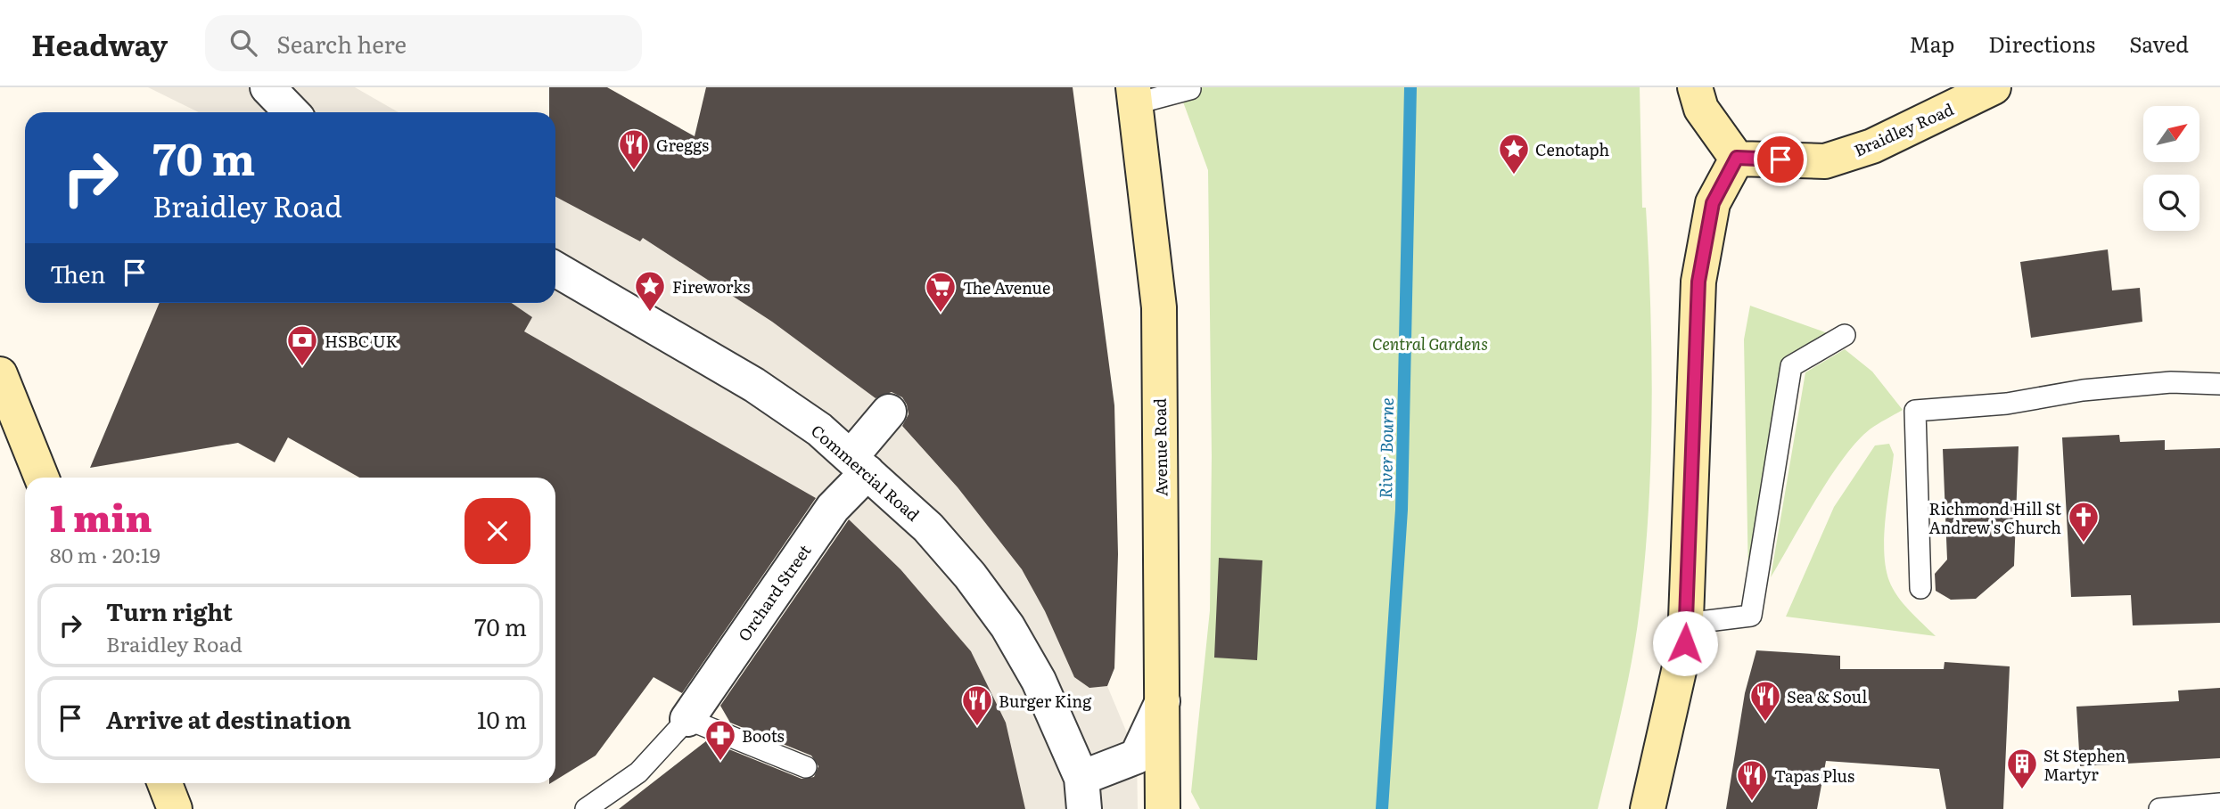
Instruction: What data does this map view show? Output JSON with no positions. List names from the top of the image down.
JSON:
{
  "streets": {
    "street": [
      "Braidley Road",
      "Avenue Road",
      "Commercial Road",
      "Orchard Street"
    ]
  },
  "crossings": [
    ["Avenue Road", "Commercial Road"],
    ["Commercial Road", "Orchard Street"]
  ],
  "water": ["River Bourne"],
  "parks": ["Central Gardens"],
  "places": {
    "restaurant": [
      "Greggs",
      "Sea & Soul",
      "Burger King",
      "Tapas Plus"
    ],
    "place": ["Cenotaph", "Fireworks"],
    "supermarket": ["The Avenue"],
    "bank": ["HSBC UK"],
    "church": ["Richmond Hill St Andrew's Church"],
    "pharmacy": ["Boots"],
    "building": ["St Stephen Martyr"]
  },
  "north": "top right",
  "page": {
    "header": "Headway",
    "search": "Search here",
    "nav": ["Map", "Directions", "Saved"],
    "turn": ["70 m", "Braidley Road"],
    "then": "Then",
    "heading": ["1 min", "80 m · 20:19"],
    "list": [
      {
        "name": "Turn right",
        "note": "Braidley Road",
        "value": "70 m"
      },
      {
        "name": "Arrive at destination",
        "value": "10 m"
      }
    ]
  }
}
